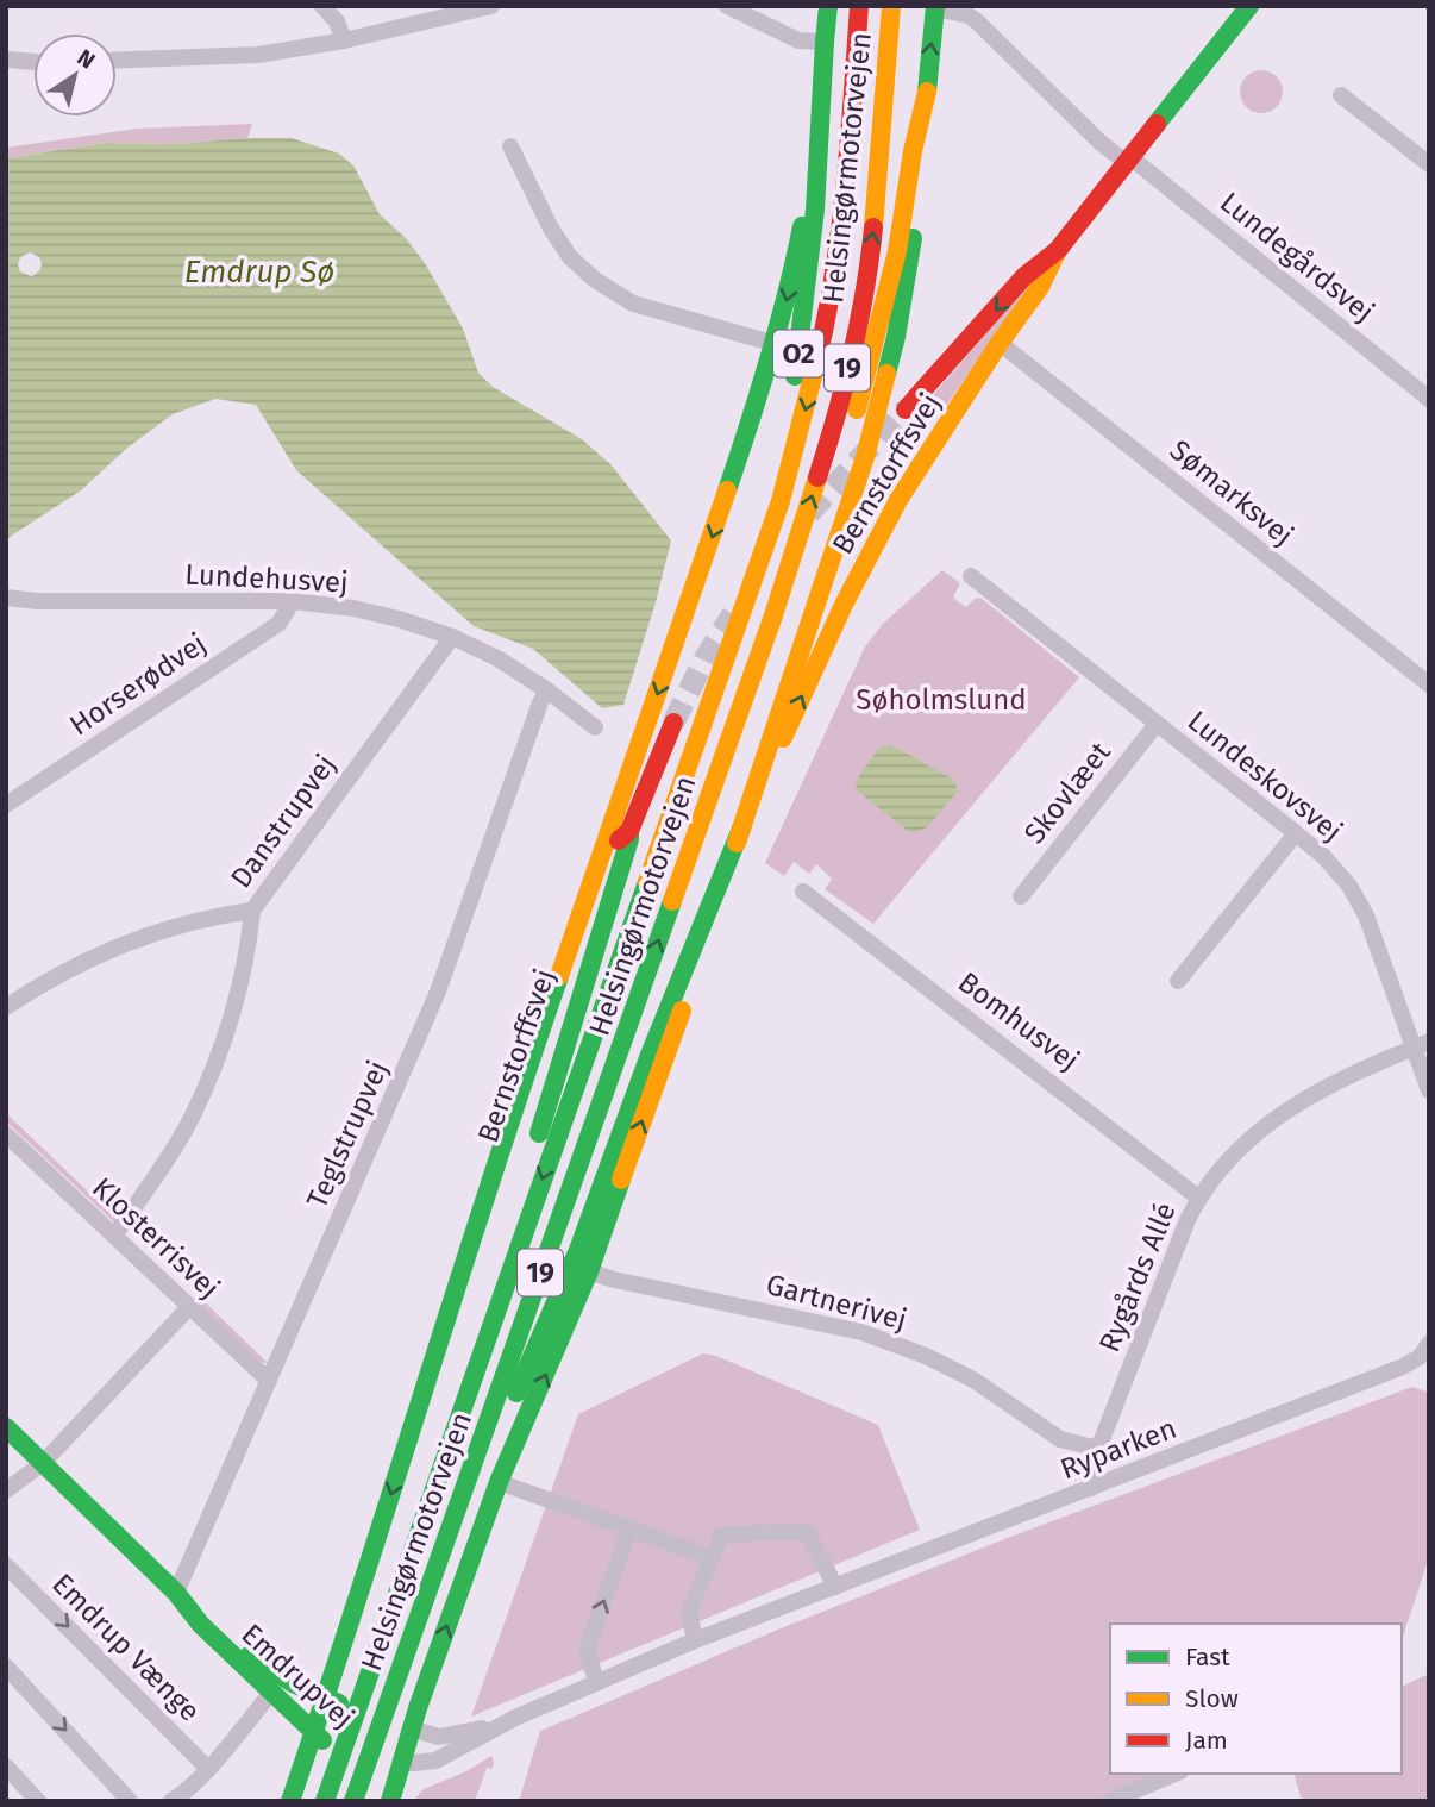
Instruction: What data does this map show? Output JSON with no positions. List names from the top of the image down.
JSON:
{
  "streets": {
    "main road": [
      "Helsingørmotorvejen",
      "O2",
      "19",
      "Bernstorffsvej",
      "Emdrupvej"
    ],
    "street": [
      "Lundegårdsvej",
      "Sømarksvej",
      "Lundehusvej",
      "Horserødvej",
      "Lundeskovsvej",
      "Skovlæet",
      "Danstrupvej",
      "Bomhusvej",
      "Teglstrupvej",
      "Klosterrisvej",
      "Rygårds Allé",
      "Gartnerivej",
      "Ryparken",
      "Emdrup Vænge"
    ]
  },
  "crossings": [
    ["Helsingørmotorvejen", "O2"],
    ["Lundegårdsvej", "O2"],
    ["Lundegårdsvej", "Bernstorffsvej"],
    ["Bernstorffsvej", "Sømarksvej"],
    ["Lundehusvej", "Horserødvej"],
    ["Lundehusvej", "Danstrupvej"],
    ["Lundehusvej", "Teglstrupvej"],
    ["Lundeskovsvej", "Skovlæet"],
    ["Lundeskovsvej", "Rygårds Allé"],
    ["Danstrupvej", "Klosterrisvej"],
    ["Bomhusvej", "Rygårds Allé"],
    ["Teglstrupvej", "Klosterrisvej"],
    ["Teglstrupvej", "Emdrupvej"],
    ["Rygårds Allé", "Gartnerivej"],
    ["Rygårds Allé", "Ryparken"],
    ["Ryparken", "Emdrupvej"]
  ],
  "water": ["Emdrup Sø"],
  "parks": ["Søholmslund"],
  "legend": ["Fast", "Slow", "Jam"],
  "north": "top right"
}
